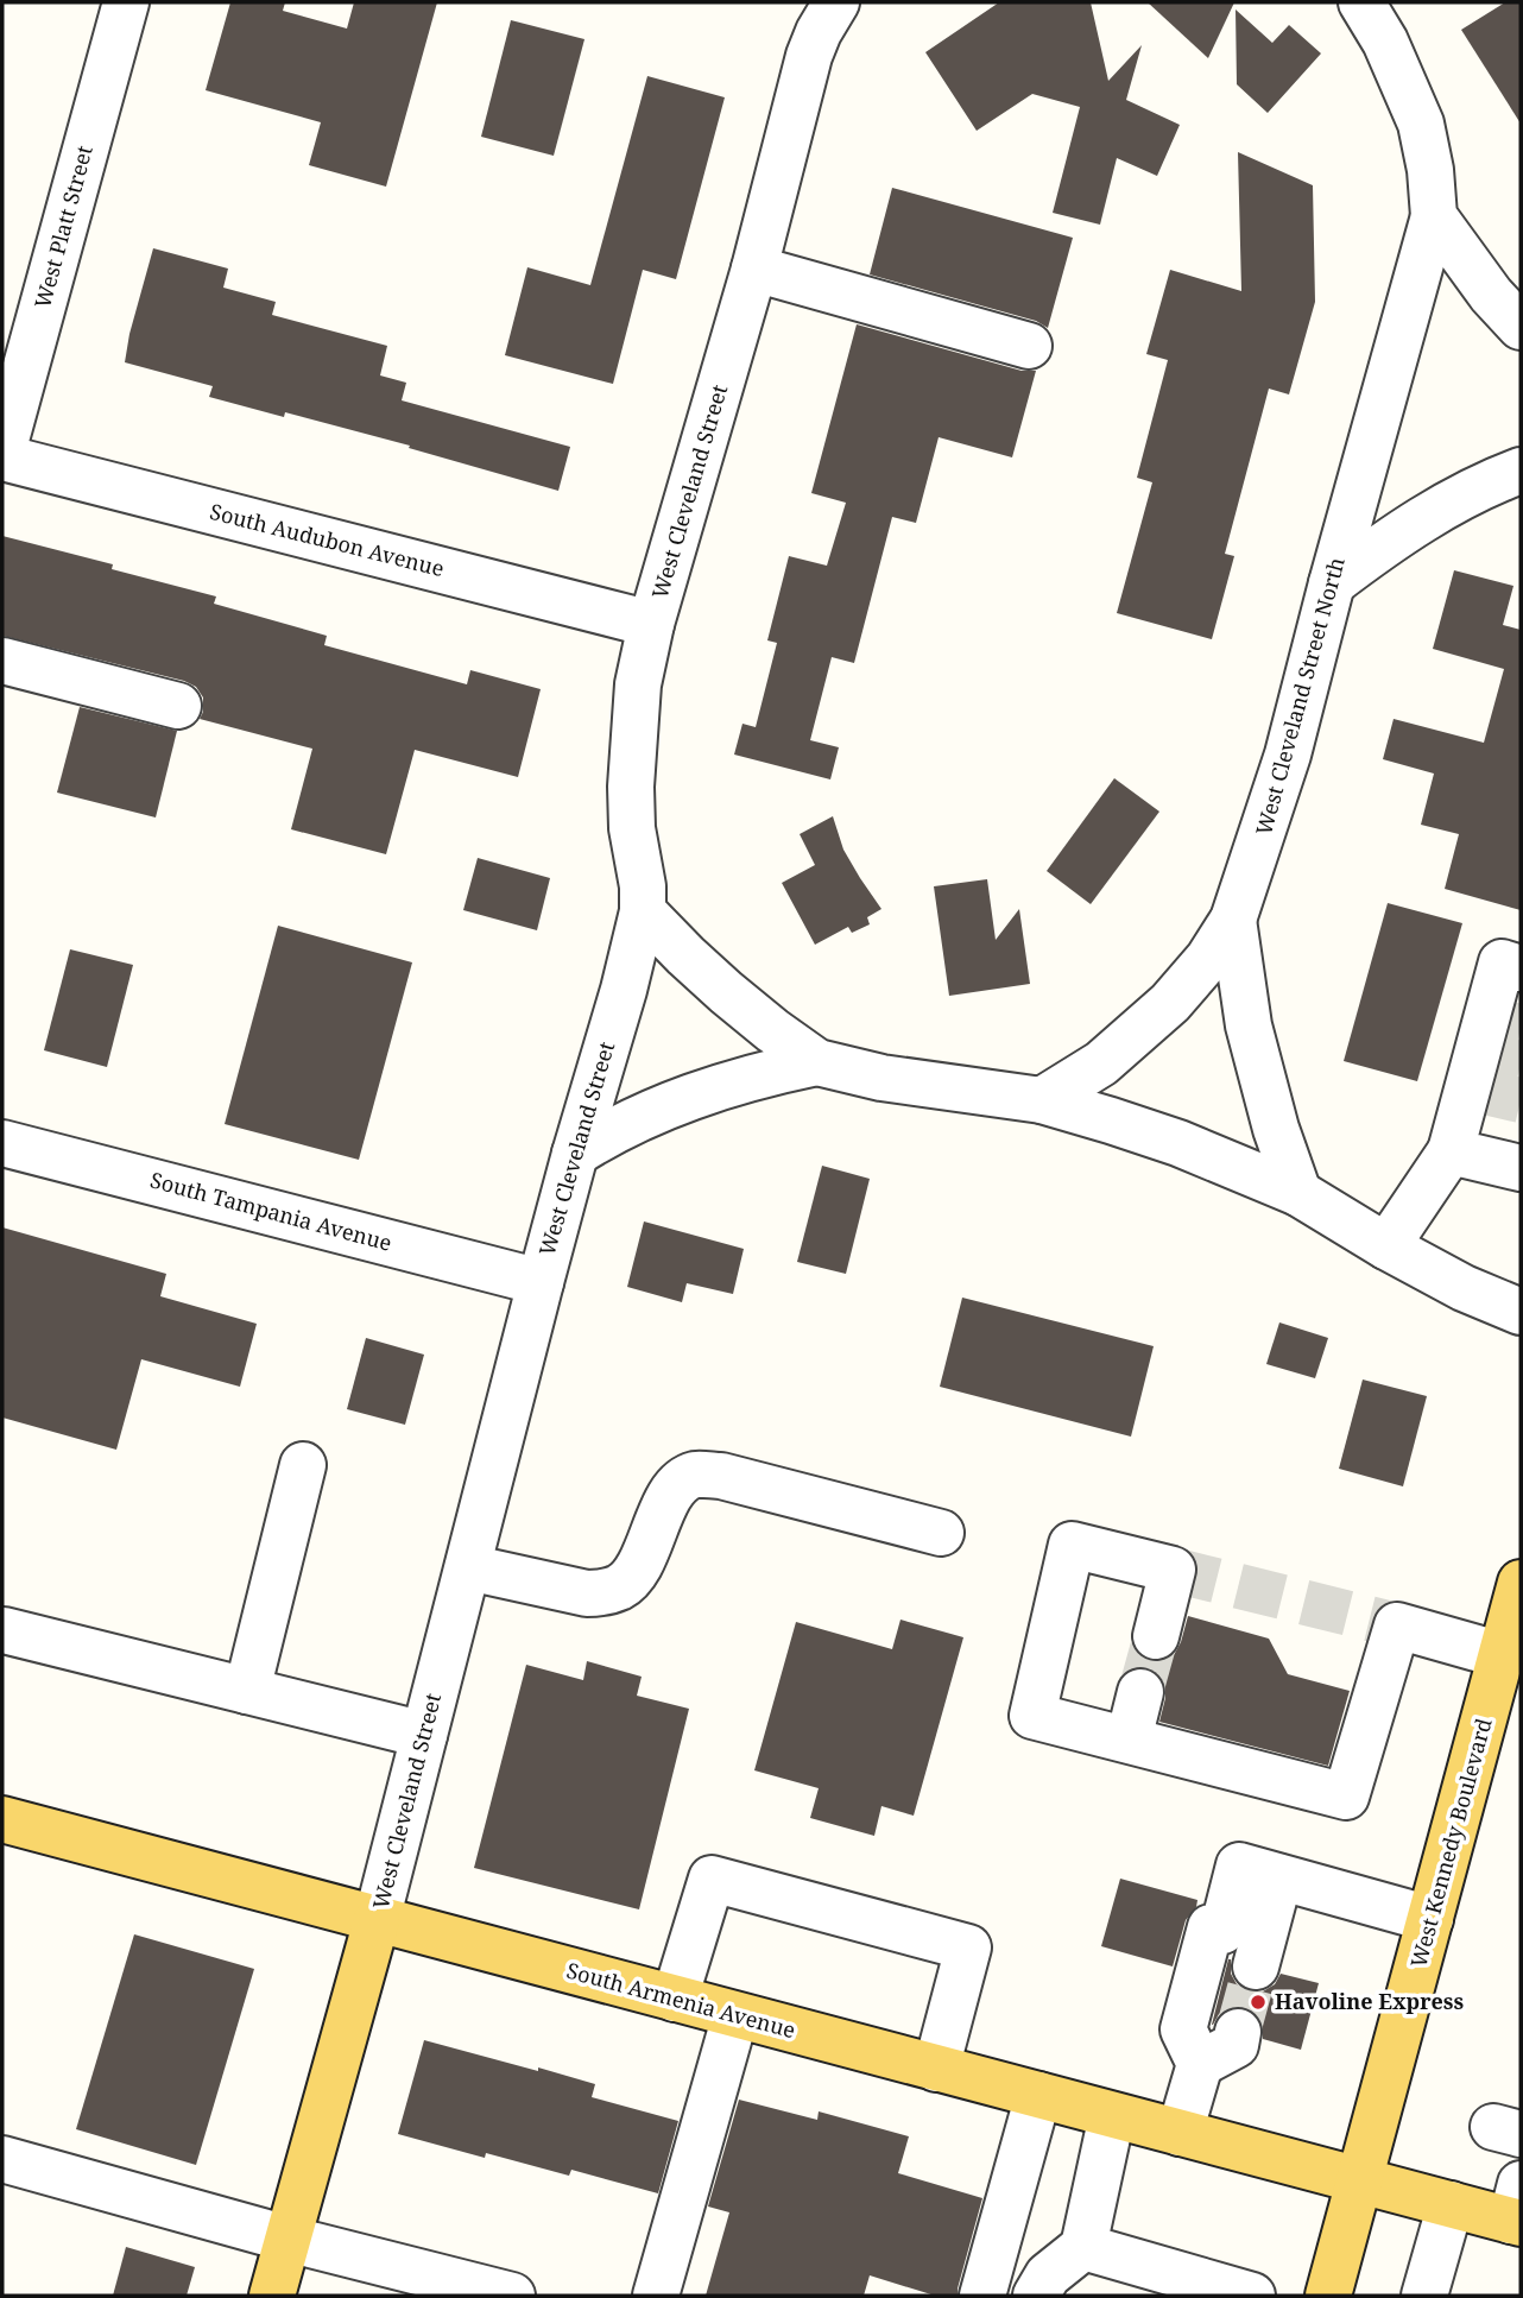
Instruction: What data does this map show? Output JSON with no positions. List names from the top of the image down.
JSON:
{
  "streets": {
    "main road": ["West Cleveland Street", "West Kennedy Boulevard", "South Armenia Avenue"],
    "street": [
      "West Platt Street",
      "South Audubon Avenue",
      "West Cleveland Street North",
      "South Tampania Avenue"
    ]
  },
  "crossings": [
    ["West Platt Street", "South Audubon Avenue"],
    ["West Cleveland Street", "South Audubon Avenue"],
    ["West Cleveland Street", "South Tampania Avenue"],
    ["West Cleveland Street", "South Armenia Avenue"],
    ["West Kennedy Boulevard", "South Armenia Avenue"]
  ],
  "places": ["Havoline Express"]
}
